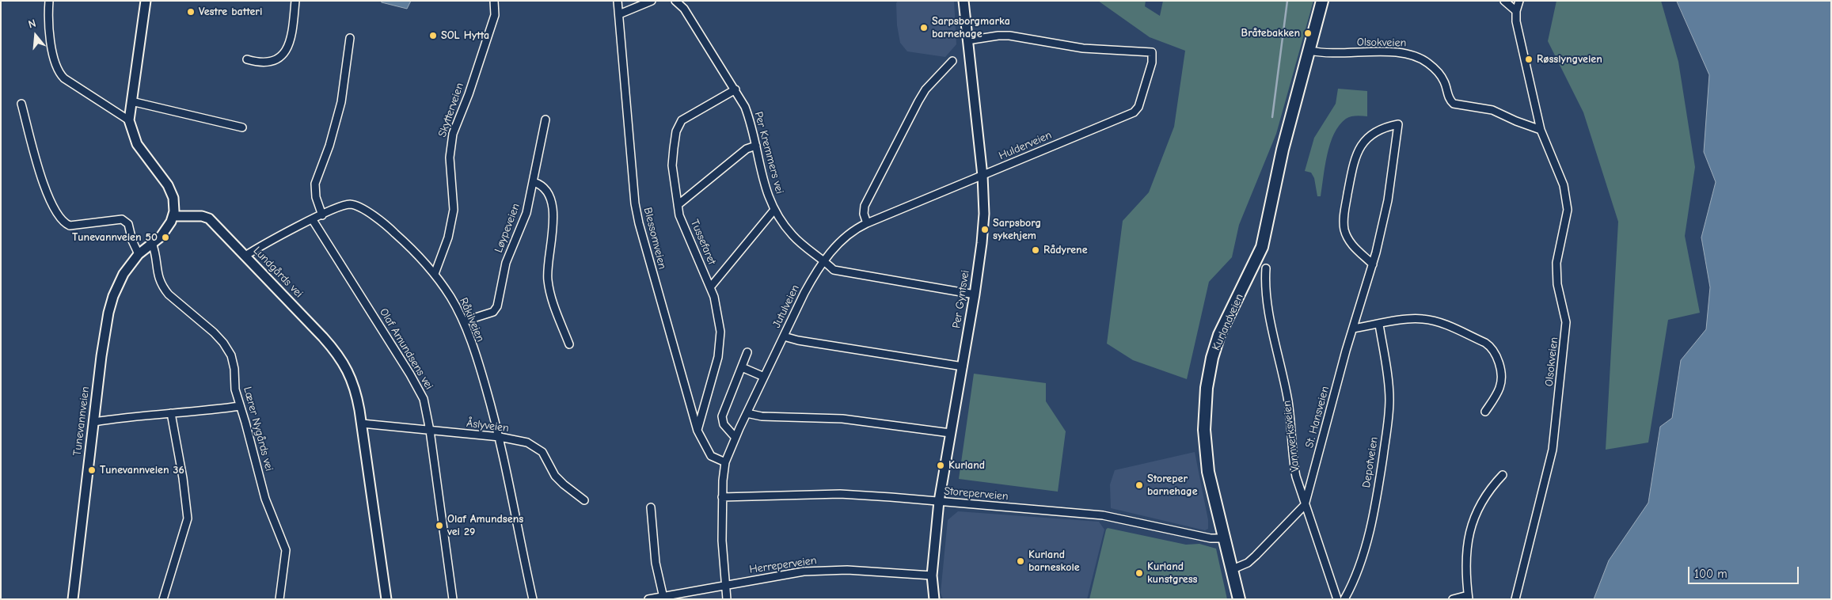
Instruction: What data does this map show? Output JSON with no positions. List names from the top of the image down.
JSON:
{
  "streets": {
    "main road": ["Kurlandveien"],
    "street": [
      "Olsokveien",
      "Skytterveien",
      "Hulderveien",
      "Per Kremmers vei",
      "Løypeveien",
      "Blessomveien",
      "Tussefaret",
      "Lundgårds vei",
      "Per Gyntsvei",
      "Jutulveien",
      "Råkilveien",
      "Olaf Amundsens vei",
      "St. Hansveien",
      "Tunevannveien",
      "Åslyveien",
      "Lærer Nygårds vei",
      "Vannverksveien",
      "Depotveien",
      "Storeperveien",
      "Herreperveien"
    ]
  },
  "crossings": [
    ["Olsokveien", "Kurlandveien"],
    ["Skytterveien", "Råkilveien"],
    ["Hulderveien", "Per Gyntsvei"],
    ["Hulderveien", "Jutulveien"],
    ["Per Kremmers vei", "Tussefaret"],
    ["Per Kremmers vei", "Per Gyntsvei"],
    ["Per Kremmers vei", "Jutulveien"],
    ["Løypeveien", "Råkilveien"],
    ["Blessomveien", "Tussefaret"],
    ["Blessomveien", "Jutulveien"],
    ["Lundgårds vei", "Råkilveien"],
    ["Lundgårds vei", "Tunevannveien"],
    ["Lundgårds vei", "Åslyveien"],
    ["Per Gyntsvei", "Storeperveien"],
    ["Per Gyntsvei", "Herreperveien"],
    ["Jutulveien", "Storeperveien"],
    ["Jutulveien", "Herreperveien"],
    ["Råkilveien", "Olaf Amundsens vei"],
    ["Råkilveien", "Åslyveien"],
    ["Kurlandveien", "St. Hansveien"],
    ["Kurlandveien", "Storeperveien"],
    ["Olaf Amundsens vei", "Åslyveien"],
    ["St. Hansveien", "Vannverksveien"],
    ["Tunevannveien", "Lærer Nygårds vei"]
  ],
  "places": [
    "Vestre batteri",
    "Sarpsborgmarka barnehage",
    "Bråtebakken",
    "SOL Hytta",
    "Røsslyngveien",
    "Sarpsborg sykehjem",
    "Tunevannveien 50",
    "Rådyrene",
    "Kurland",
    "Tunevannveien 36",
    "Storeper barnehage",
    "Olaf Amundsens vei 29",
    "Kurland barneskole",
    "Kurland kunstgress"
  ],
  "scale_bar": "100 m",
  "north": "top"
}
